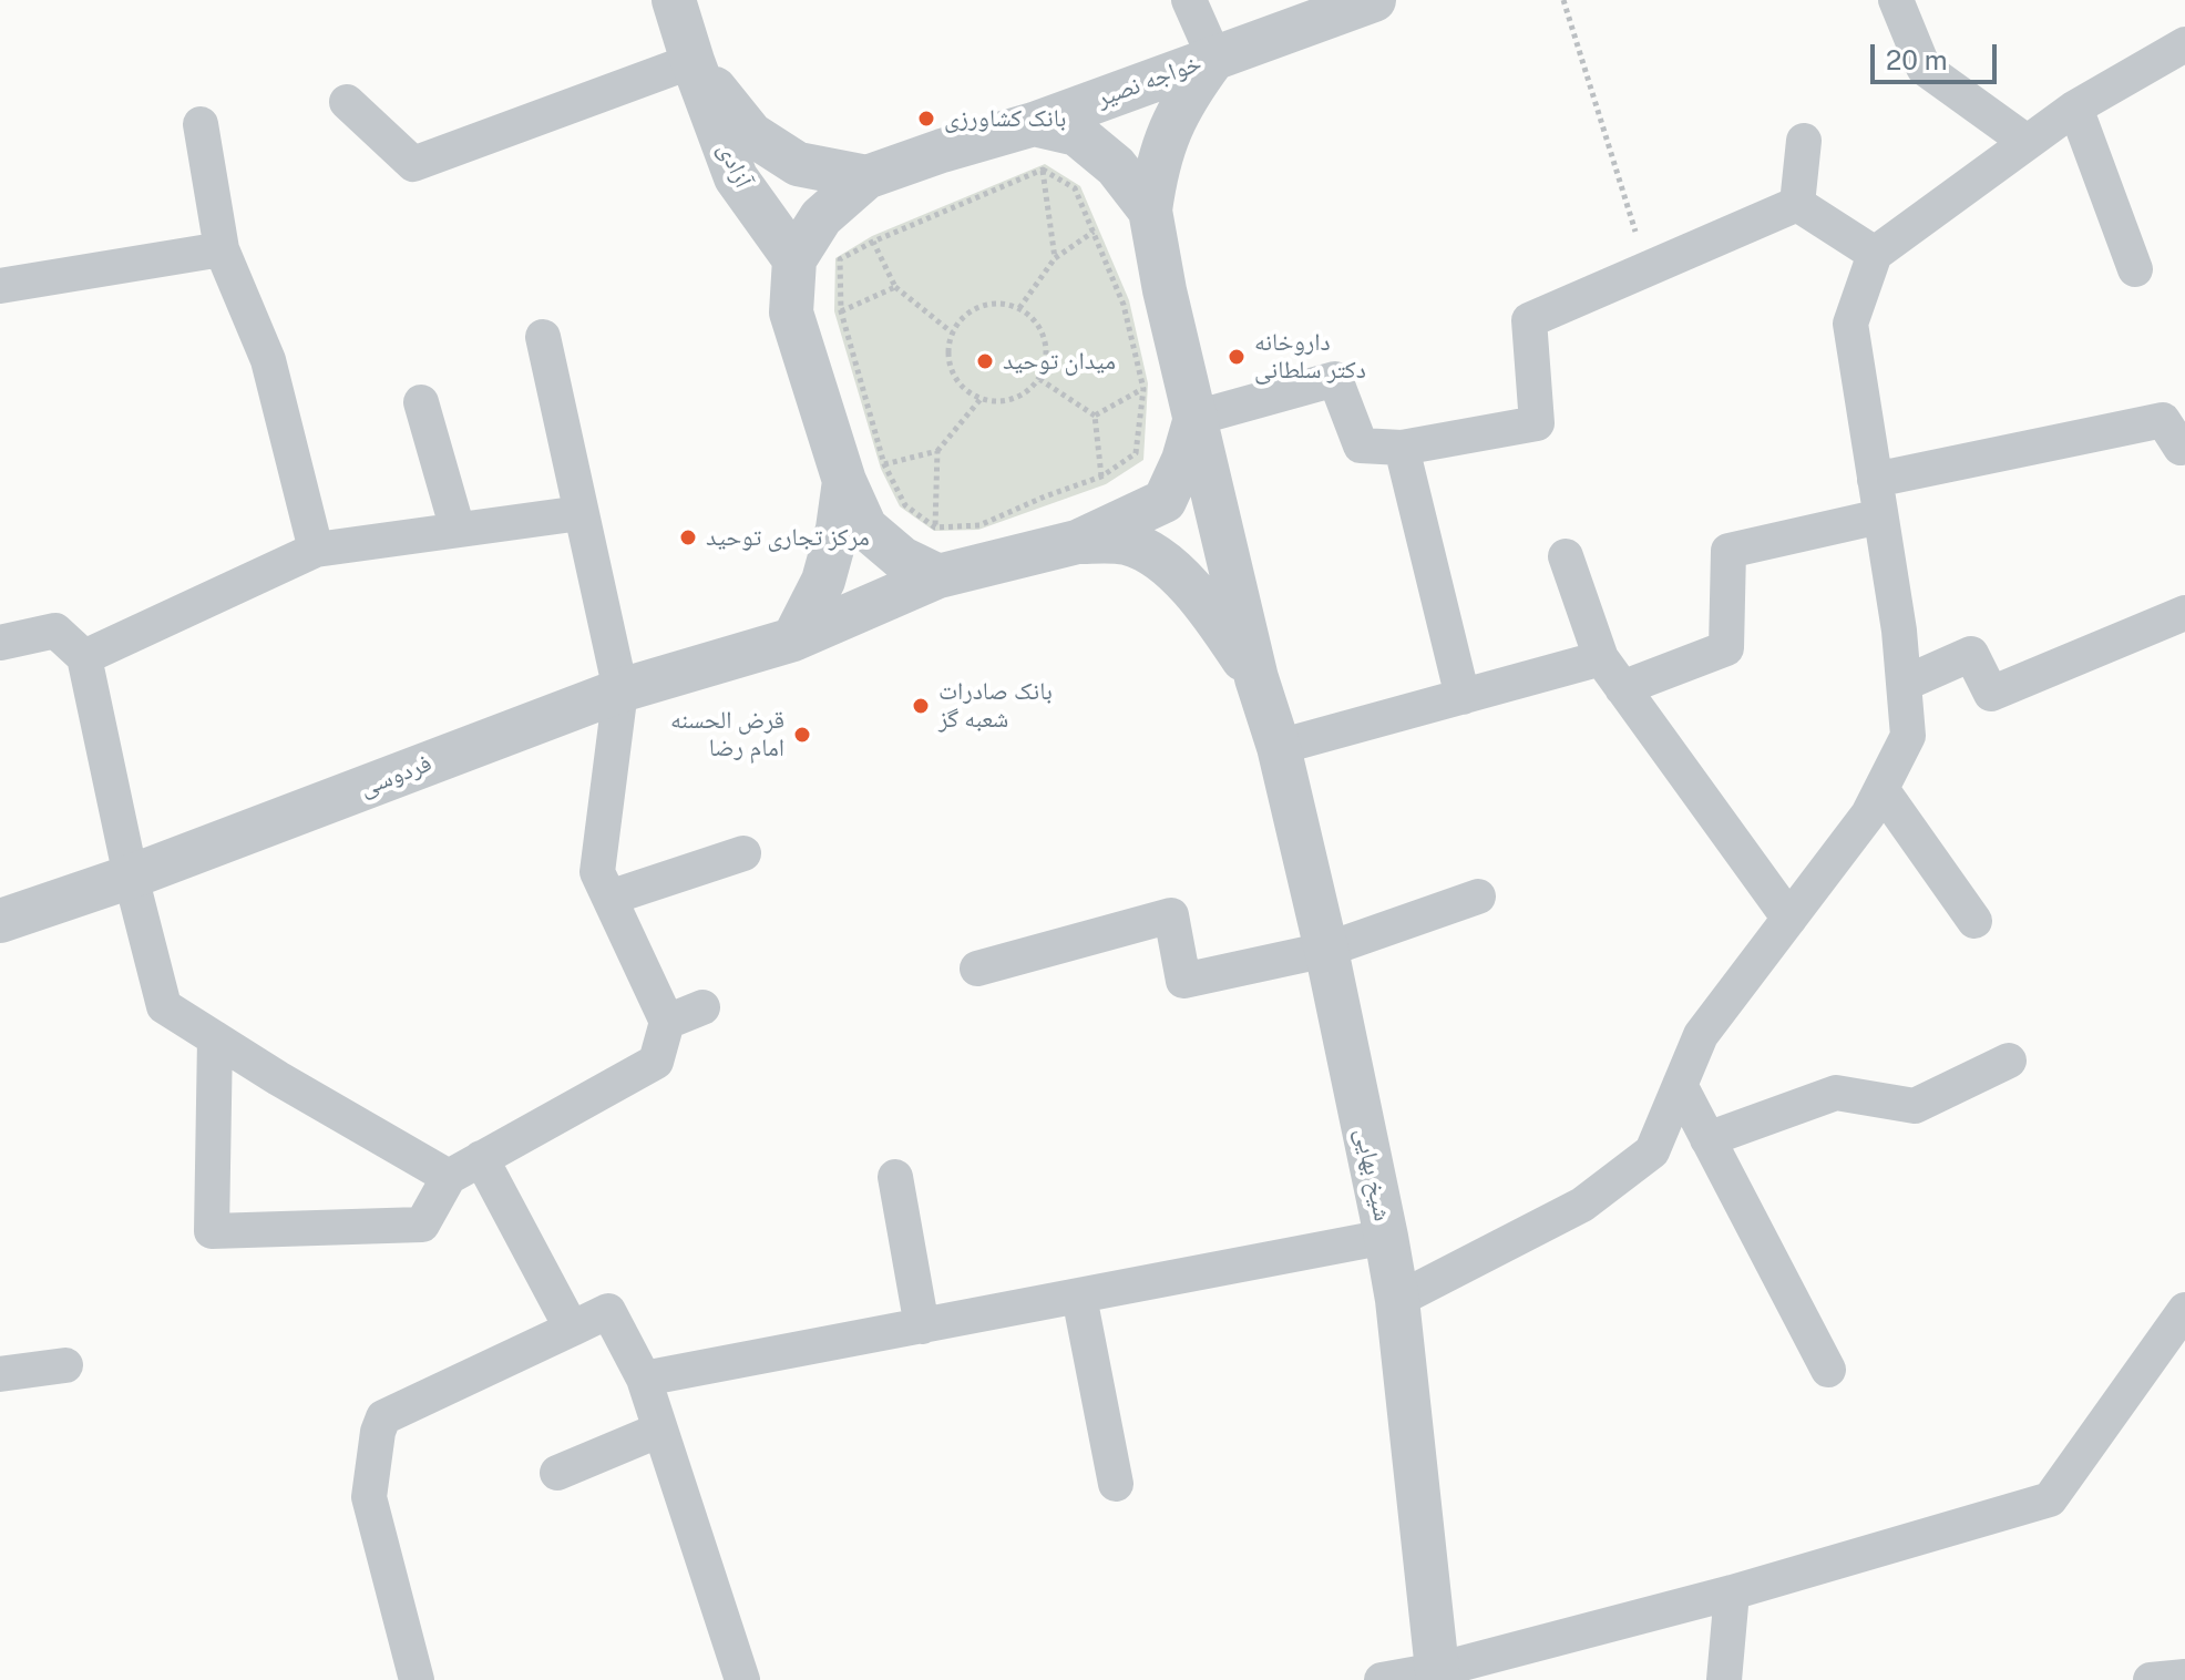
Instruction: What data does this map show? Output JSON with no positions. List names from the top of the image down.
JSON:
{
  "streets": {
    "street": [
      "خواجه نصیر",
      "آزادی",
      "فردوسی",
      "شیخ بهایی"
    ]
  },
  "places": [
    "بانک کشاورزی",
    "داروخانه دکتر سلطانی",
    "میدان توحید",
    "مرکز تجاری توحید",
    "بانک صادرات شعبه گز",
    "قرض الحسنه امام رضا"
  ],
  "scale_bar": "20 m"
}
